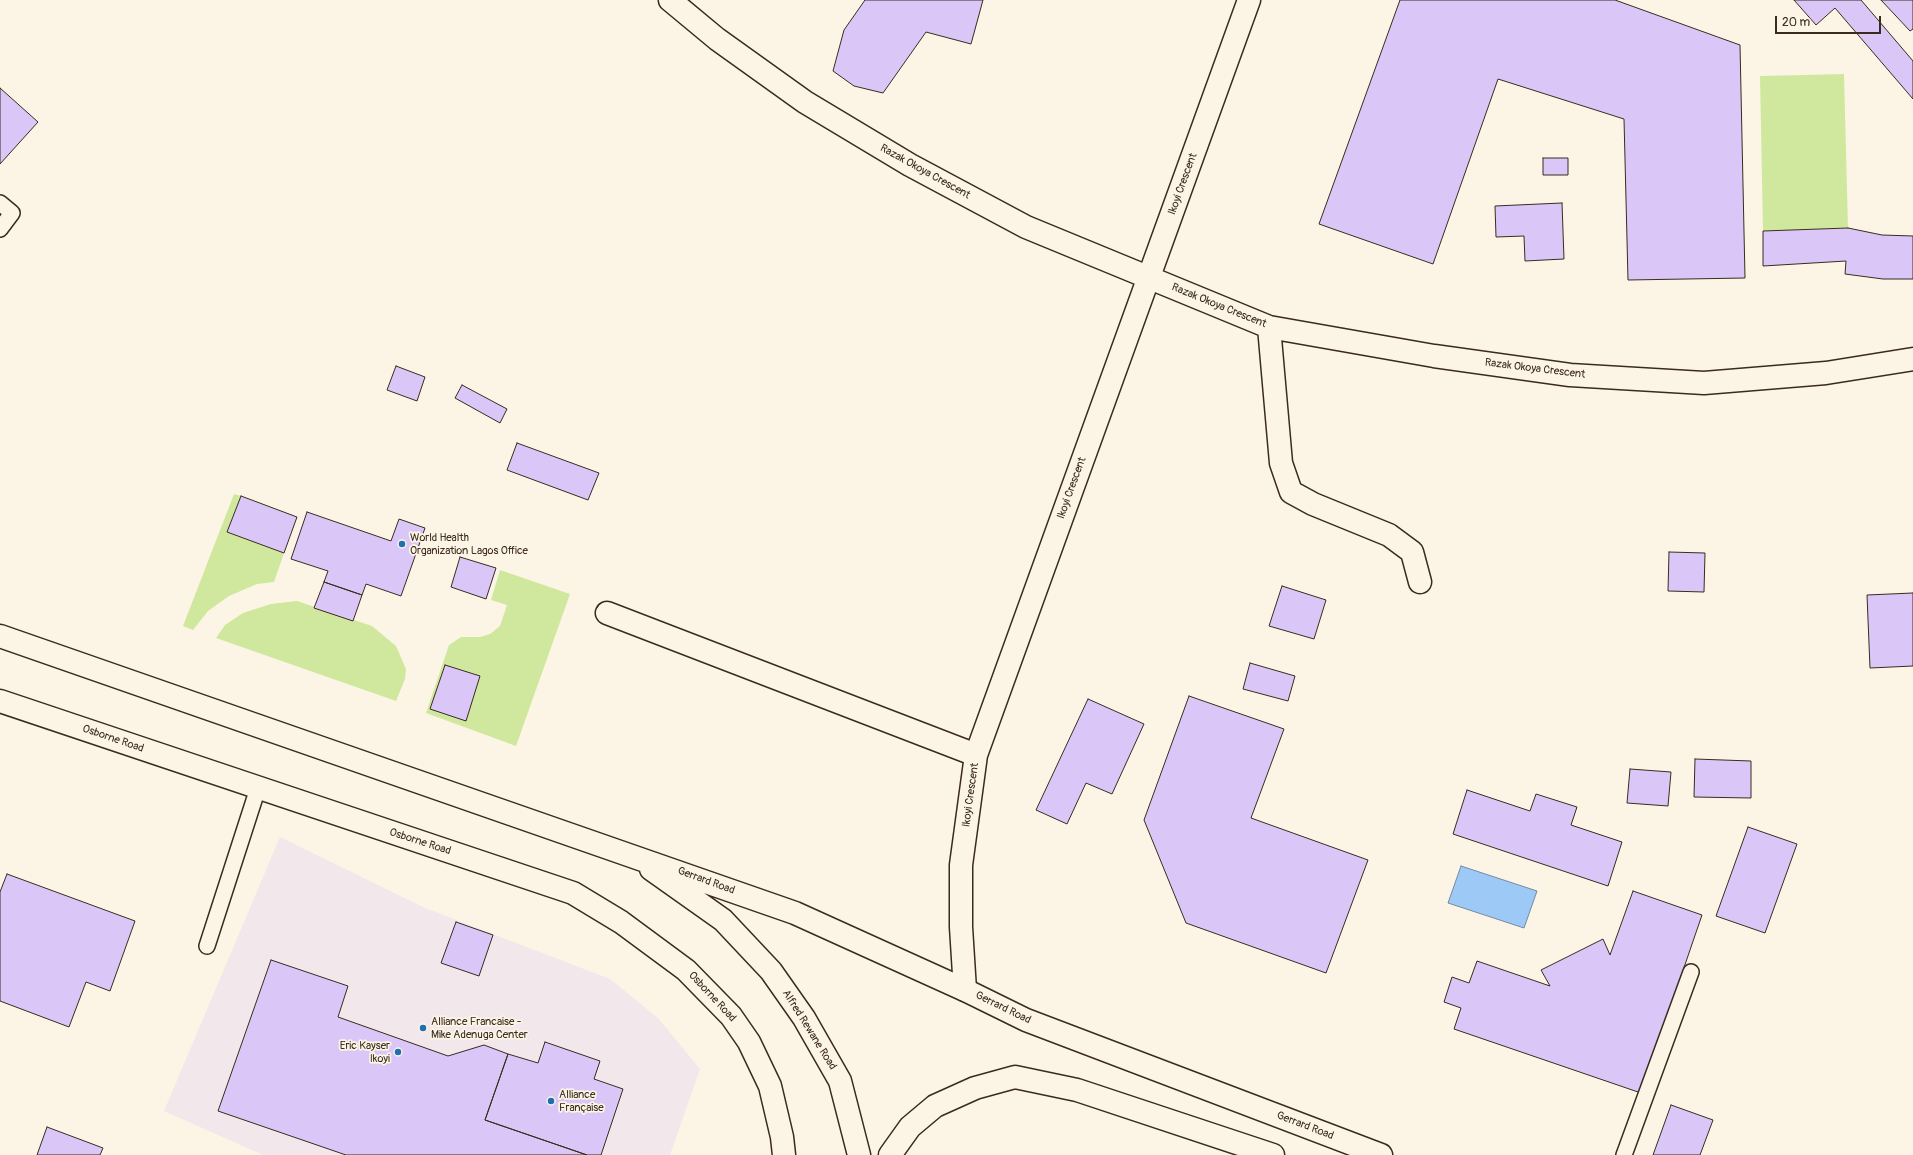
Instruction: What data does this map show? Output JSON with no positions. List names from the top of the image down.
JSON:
{
  "streets": {
    "main road": [
      "Razak Okoya Crescent",
      "Ikoyi Crescent",
      "Osborne Road",
      "Gerrard Road",
      "Alfred Rewane Road"
    ]
  },
  "crossings": [
    ["Razak Okoya Crescent", "Ikoyi Crescent"],
    ["Ikoyi Crescent", "Gerrard Road"],
    ["Gerrard Road", "Alfred Rewane Road"]
  ],
  "places": [
    "World Health Organization Lagos Office",
    "Alliance Francaise - Mike Adenuga Center",
    "Eric Kayser Ikoyi",
    "Alliance Française"
  ],
  "scale_bar": "20 m"
}
